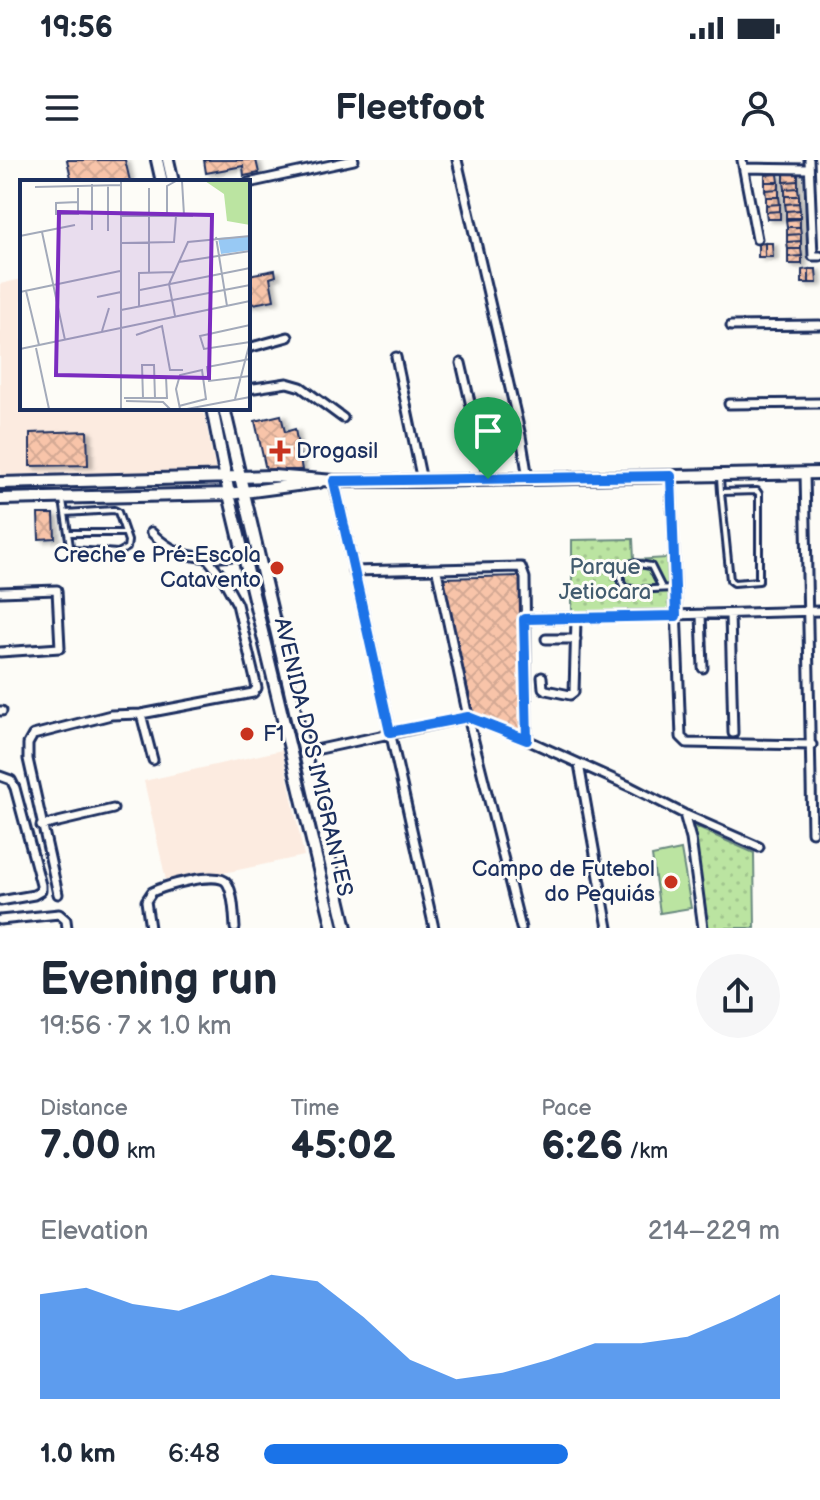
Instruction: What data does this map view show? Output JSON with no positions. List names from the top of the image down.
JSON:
{
  "streets": {
    "main road": ["AVENIDA DOS IMIGRANTES"]
  },
  "parks": ["Parque Jetiocara"],
  "places": {
    "health": ["Drogasil"],
    "other": ["Creche e Pré-Escola Catavento", "F1", "Campo de Futebol do Pequiás"]
  },
  "page": {
    "status": "19:56",
    "header": "Fleetfoot",
    "heading": ["Evening run", "19:56 · 7 × 1.0 km"],
    "stats": [
      ["Distance", "7.00 km"],
      ["Time", "45:02"],
      ["Pace", "6:26 /km"]
    ],
    "chart": ["Elevation", "214–229 m"],
    "list": [
      {
        "name": "1.0 km",
        "note": "6:48"
      }
    ]
  }
}
